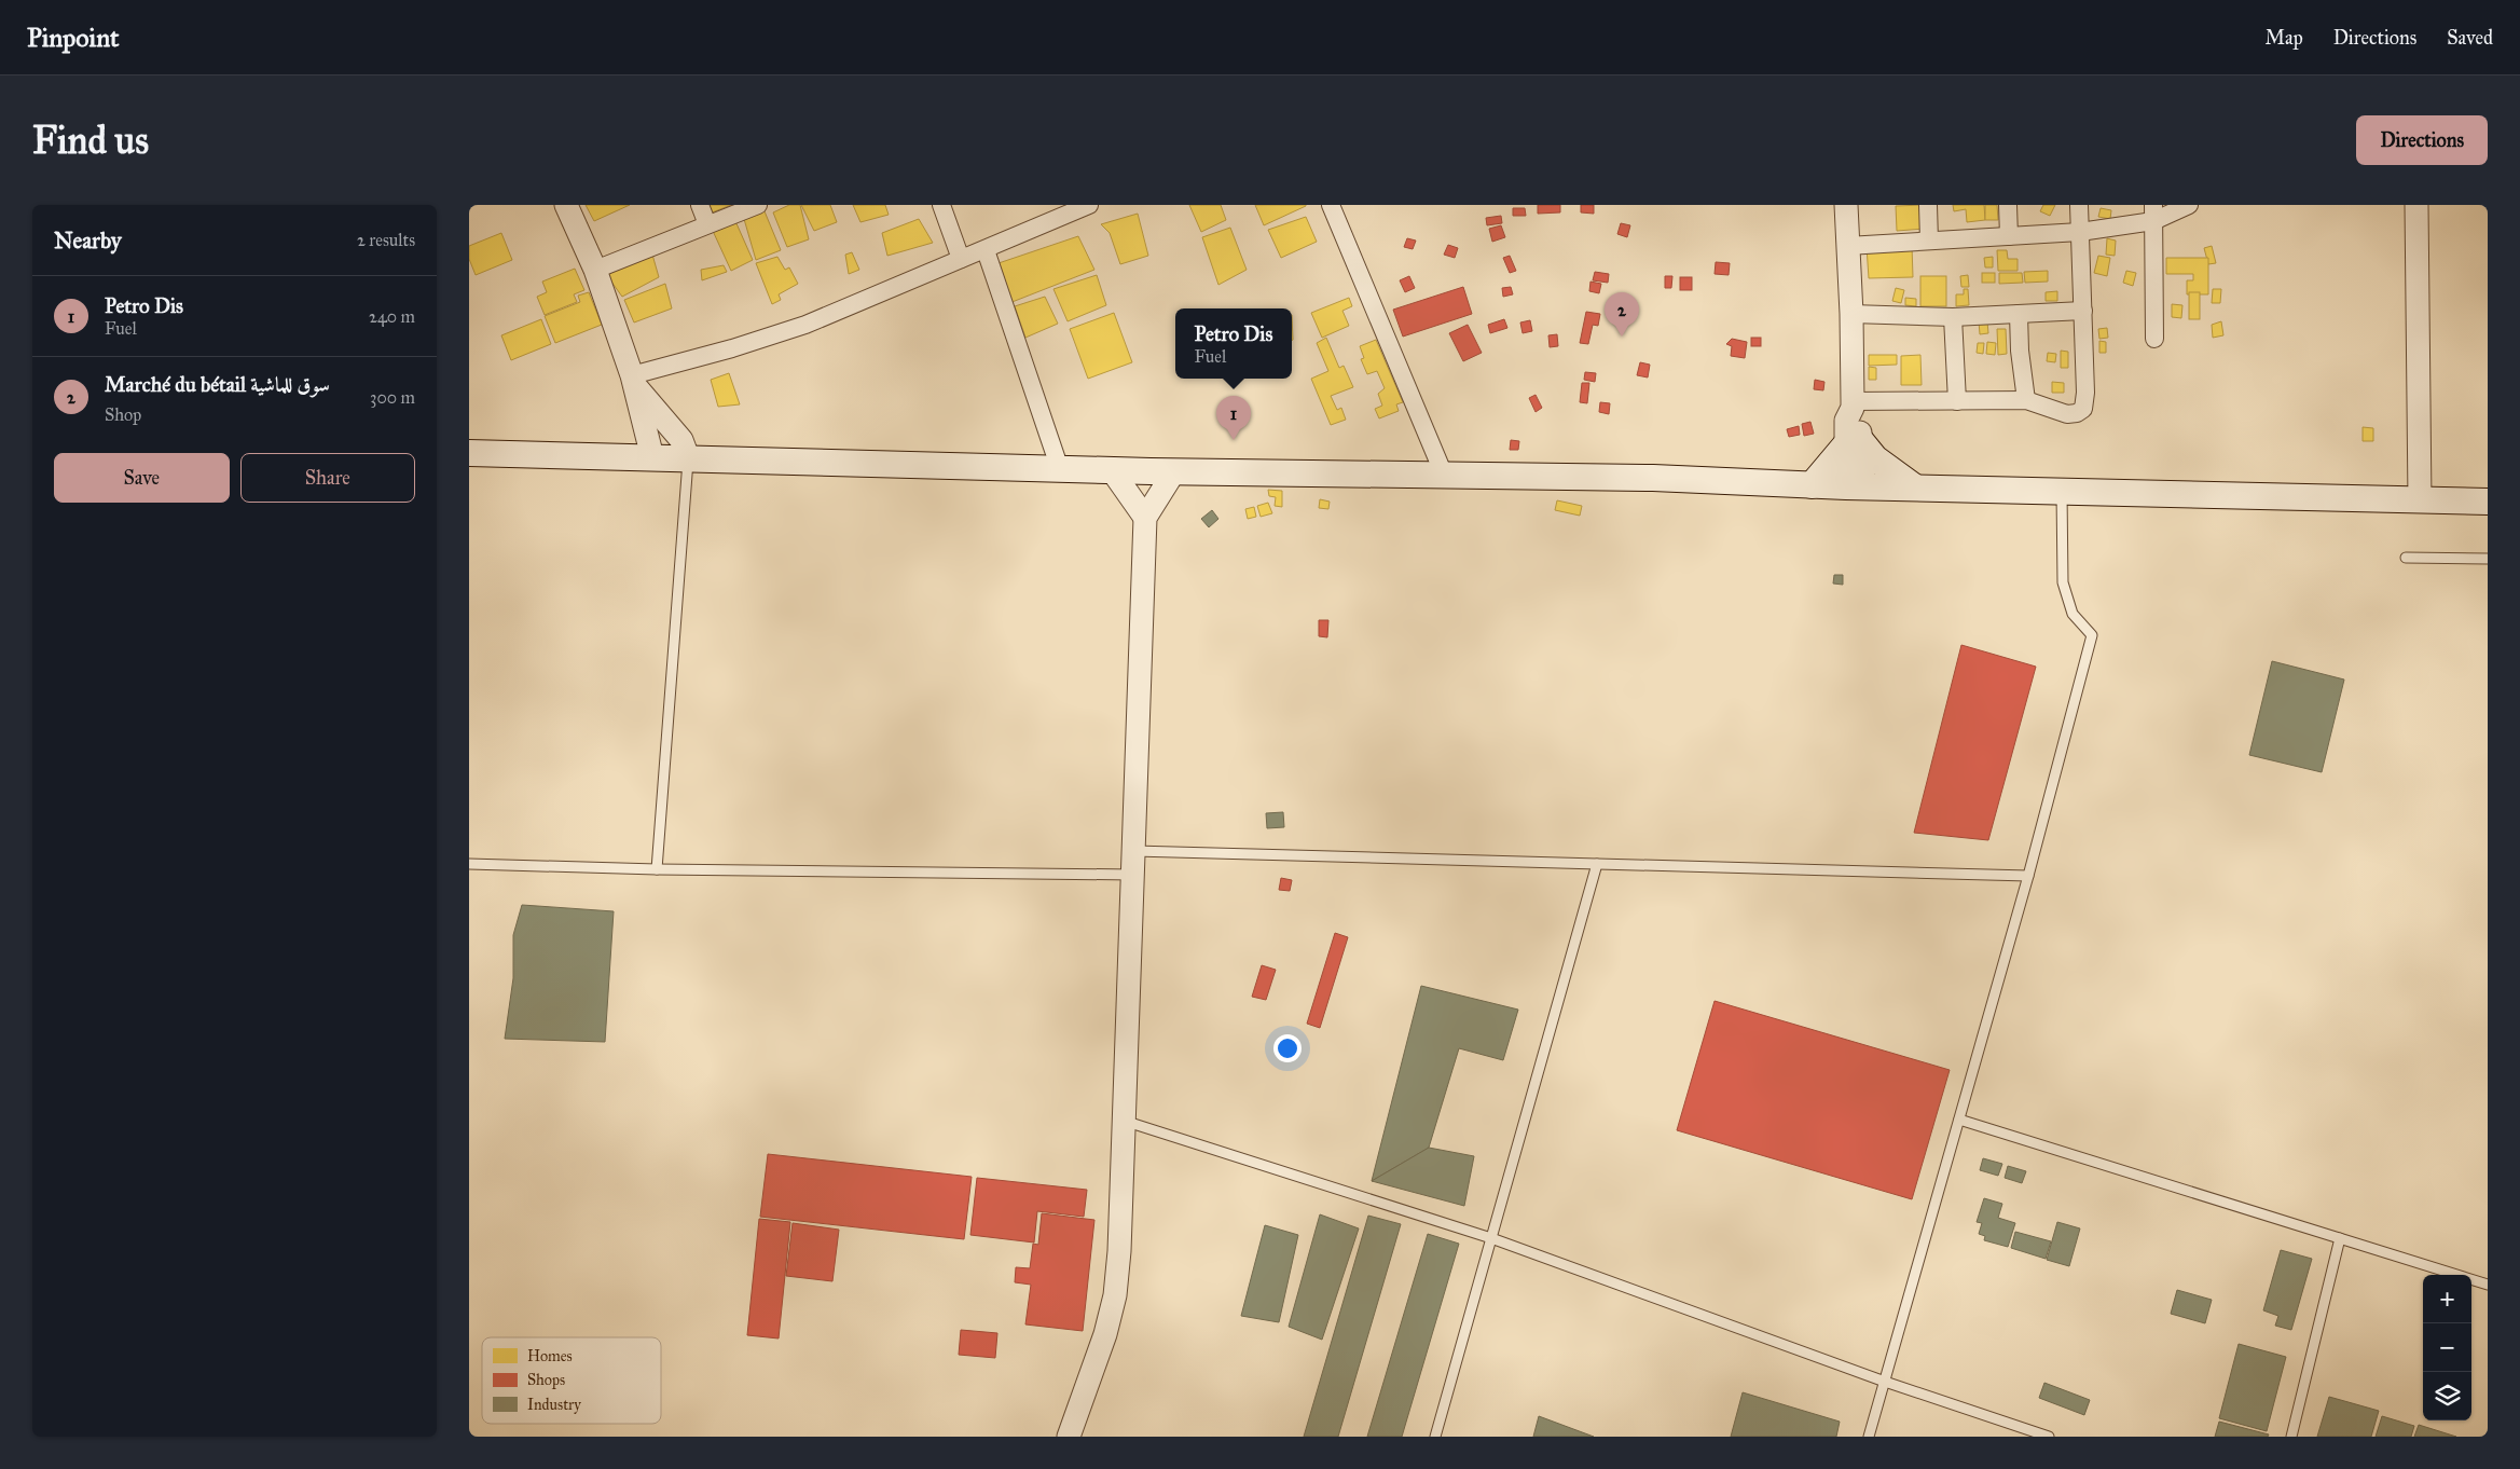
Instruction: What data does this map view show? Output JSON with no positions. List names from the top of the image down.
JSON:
{
  "legend": ["Homes", "Shops", "Industry"],
  "page": {
    "header": "Pinpoint",
    "nav": ["Map", "Directions", "Saved"],
    "buttons": [
      "Directions",
      ["Save", "Share"]
    ],
    "title": "Find us",
    "heading": ["Nearby", "2 results"],
    "list": [
      {
        "mark": "1",
        "name": "Petro Dis",
        "note": "Fuel",
        "value": "240 m"
      },
      {
        "mark": "2",
        "name": "Marché du bétail سوق للماشية",
        "note": "Shop",
        "value": "300 m"
      }
    ],
    "pins": ["2", "1"],
    "popup": ["Petro Dis", "Fuel"],
    "map_buttons": ["+", "−"]
  }
}
